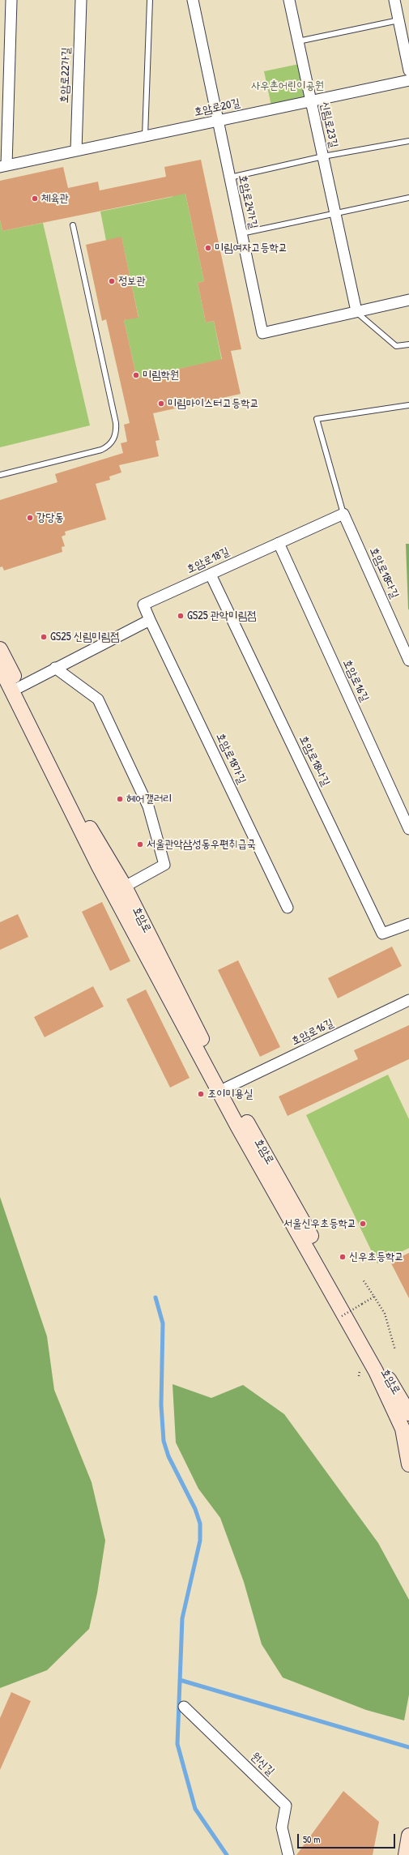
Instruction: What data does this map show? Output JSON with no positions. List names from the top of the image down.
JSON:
{
  "streets": {
    "main road": ["호암로"],
    "street": [
      "호암로22가길",
      "호암로20길",
      "신림로23길",
      "호암로24가길",
      "호암로18길",
      "호암로18다길",
      "호암로16길",
      "호암로18가길",
      "호암로18나길",
      "원신길"
    ]
  },
  "crossings": [
    ["호암로22가길", "호암로20길"],
    ["호암로20길", "신림로23길"],
    ["호암로20길", "호암로24가길"],
    ["신림로23길", "호암로24가길"],
    ["호암로18길", "호암로18다길"],
    ["호암로18길", "호암로16길"],
    ["호암로18길", "호암로18가길"],
    ["호암로18길", "호암로18나길"],
    ["호암로16길", "호암로"]
  ],
  "parks": ["사우촌어린이공원"],
  "places": [
    "체육관",
    "미림여자고등학교",
    "정보관",
    "미림학원",
    "미림마이스터고등학교",
    "강당동",
    "GS25 관악미림점",
    "GS25 신림미림점",
    "헤어갤러리",
    "서울관악삼성동우편취급국",
    "조이미용실",
    "서울신우초등학교",
    "신우초등학교"
  ],
  "scale_bar": "50 m"
}
